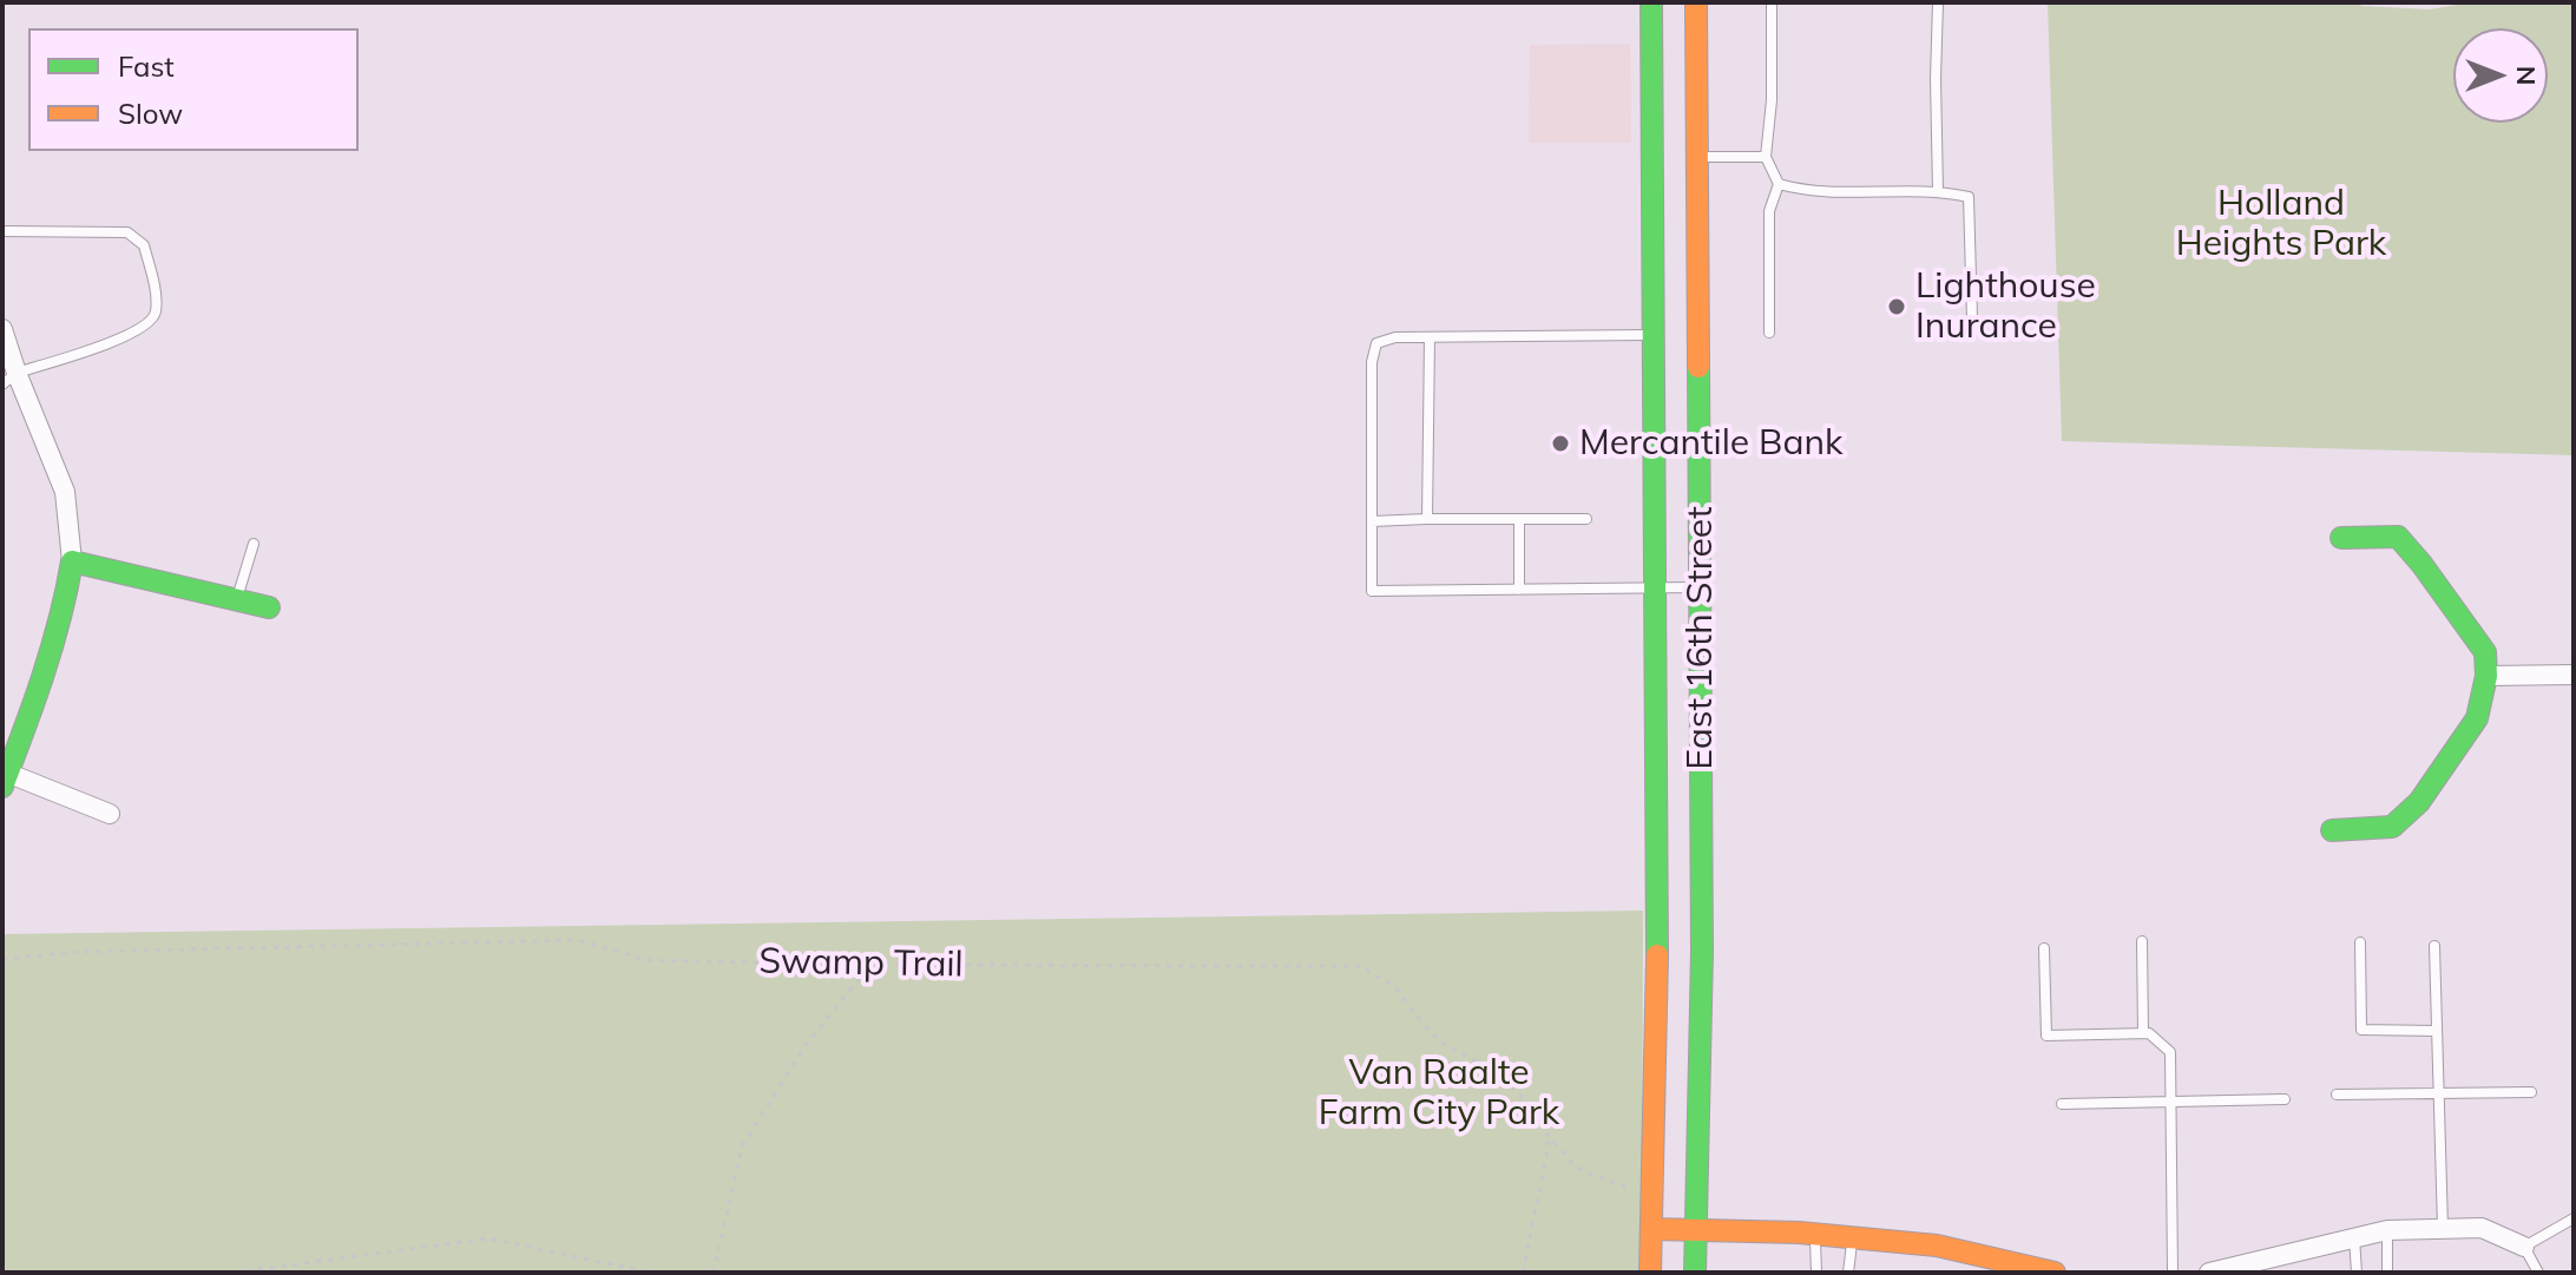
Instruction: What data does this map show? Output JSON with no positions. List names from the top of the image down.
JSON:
{
  "streets": {
    "main road": ["East 16th Street"],
    "path": ["Swamp Trail"]
  },
  "parks": ["Holland Heights Park", "Van Raalte Farm City Park"],
  "places": ["Lighthouse Inurance", "Mercantile Bank"],
  "legend": ["Fast", "Slow"],
  "north": "right"
}
